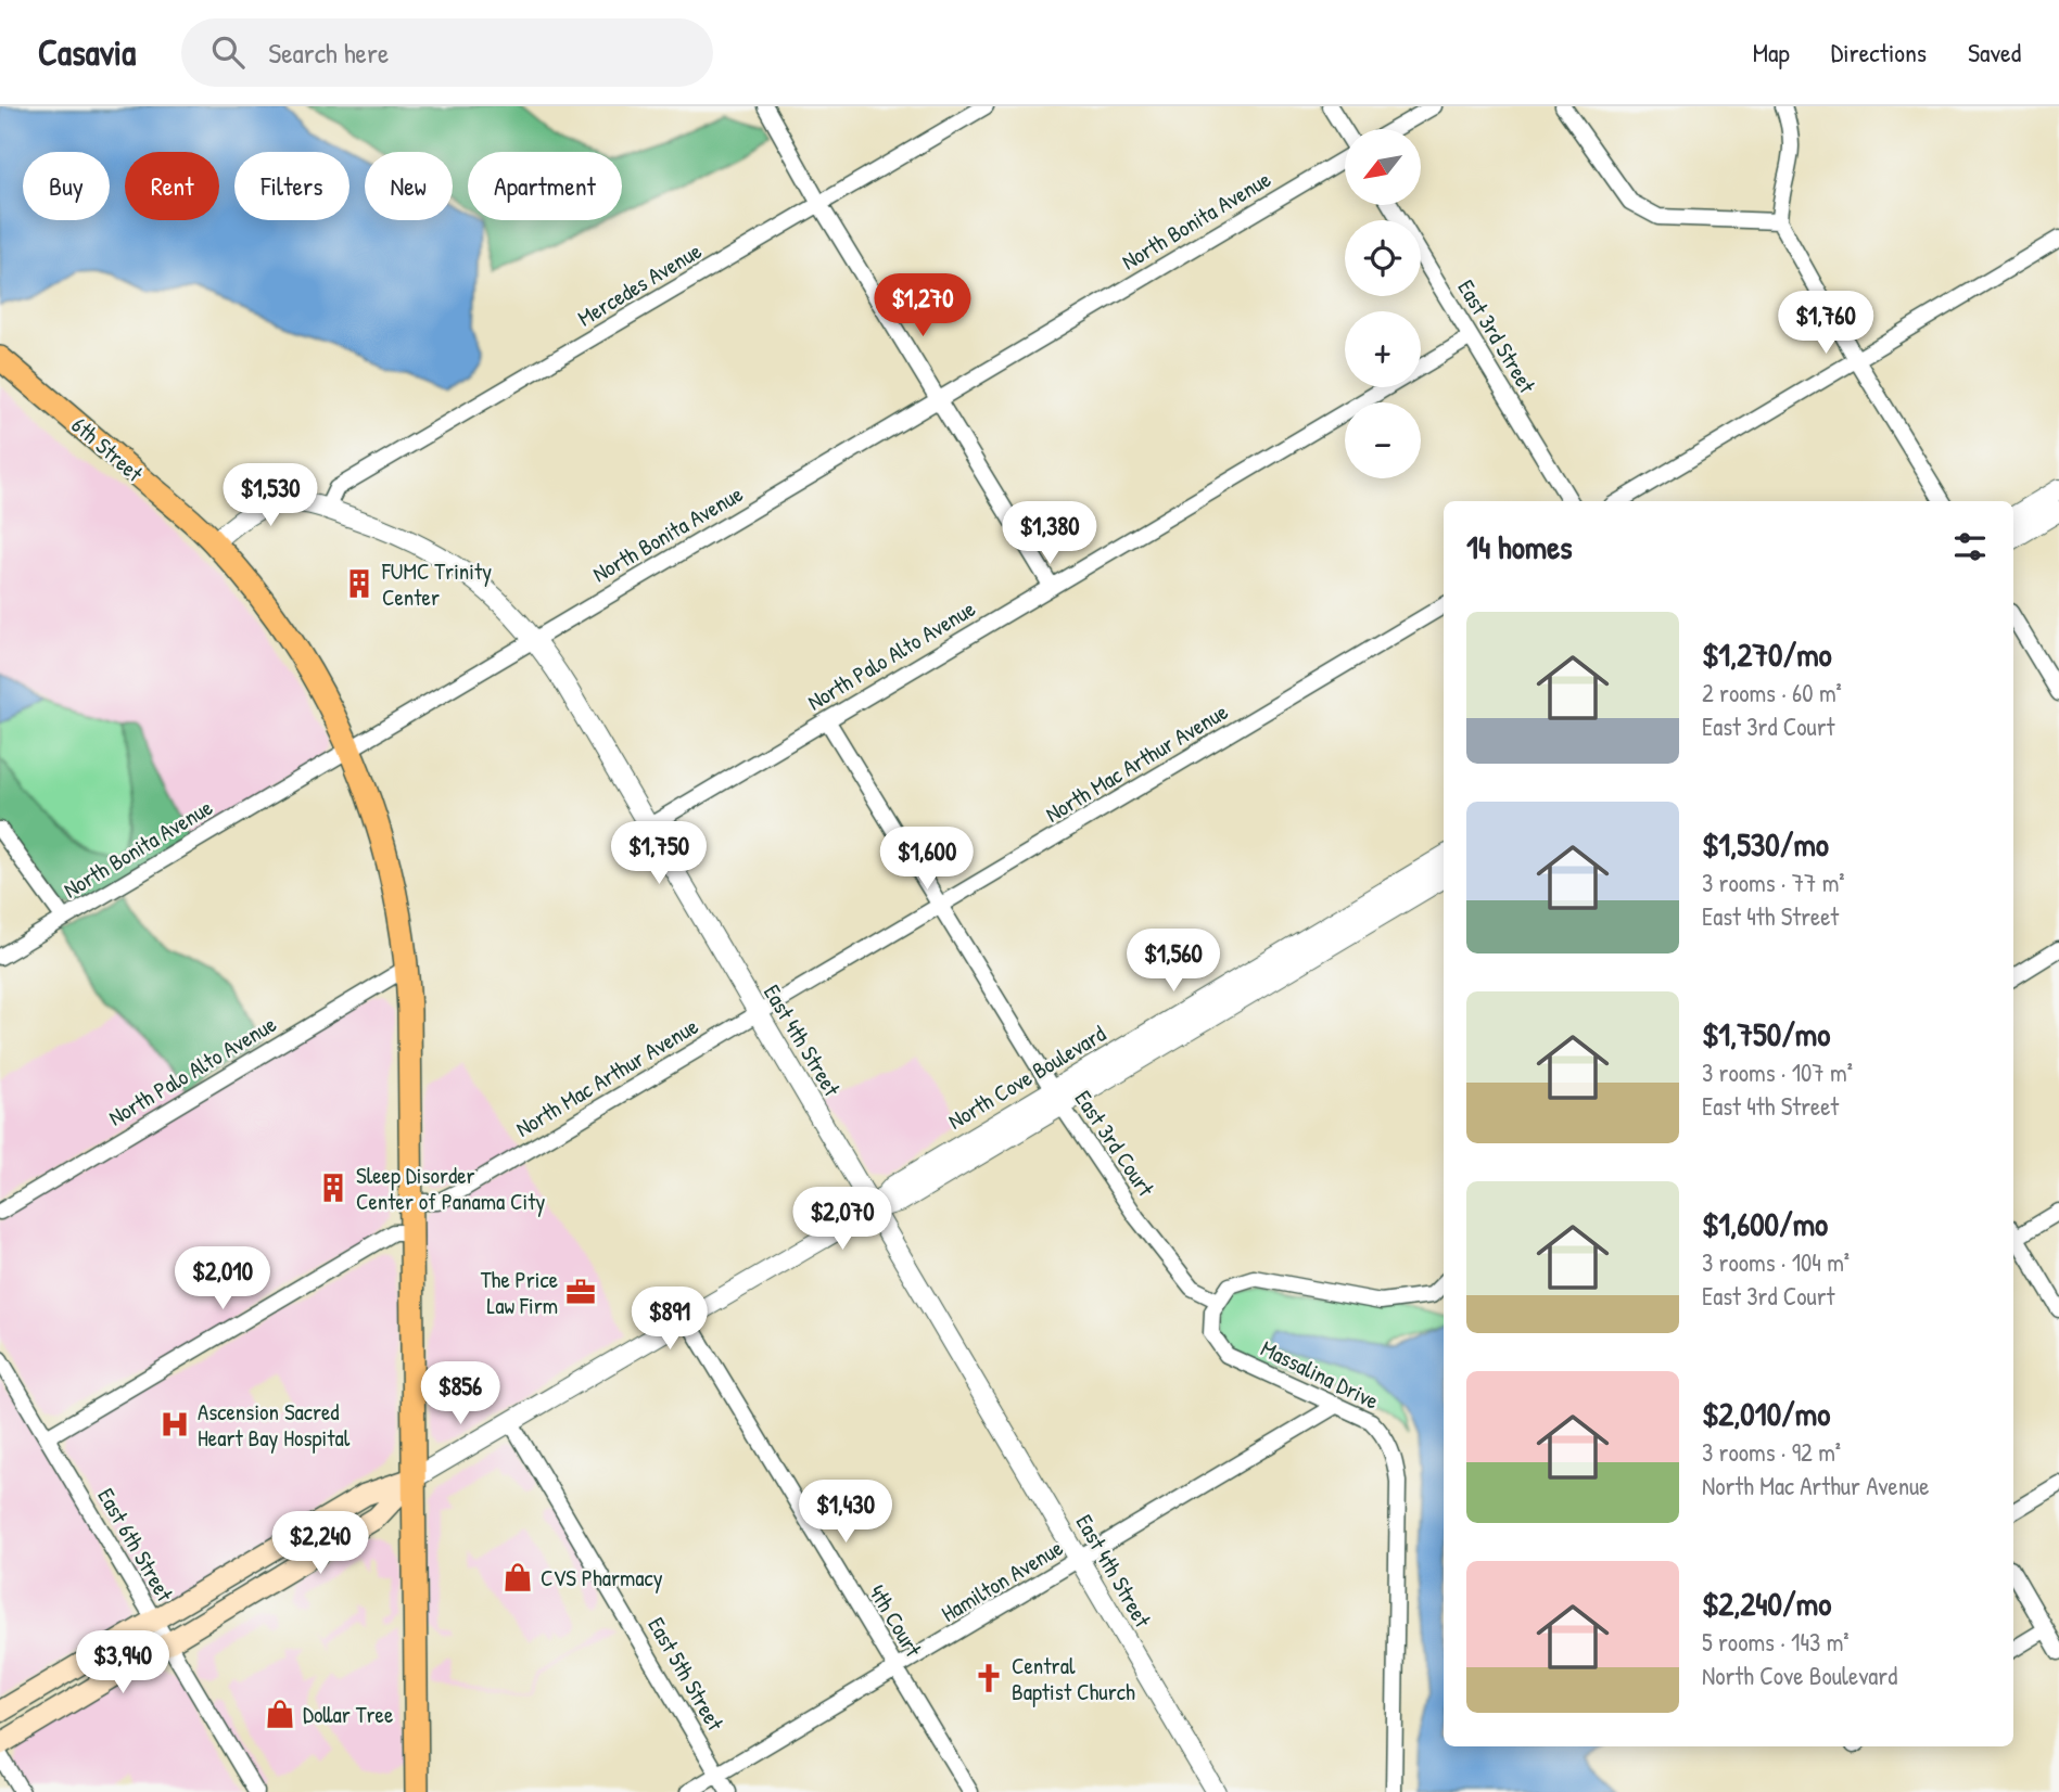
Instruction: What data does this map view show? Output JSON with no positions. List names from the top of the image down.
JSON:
{
  "streets": {
    "main road": ["6th Street", "North Cove Boulevard"],
    "street": [
      "North Bonita Avenue",
      "Mercedes Avenue",
      "East 3rd Street",
      "North Palo Alto Avenue",
      "North Mac Arthur Avenue",
      "East 4th Street",
      "East 3rd Court",
      "Massalina Drive",
      "East 6th Street",
      "Hamilton Avenue",
      "4th Court",
      "East 5th Street"
    ]
  },
  "crossings": [
    ["North Bonita Avenue", "6th Street"],
    ["North Bonita Avenue", "East 4th Street"],
    ["Mercedes Avenue", "East 4th Street"],
    ["East 3rd Street", "North Palo Alto Avenue"],
    ["6th Street", "North Palo Alto Avenue"],
    ["6th Street", "North Mac Arthur Avenue"],
    ["6th Street", "East 4th Street"],
    ["6th Street", "North Cove Boulevard"],
    ["North Palo Alto Avenue", "East 4th Street"],
    ["North Palo Alto Avenue", "East 3rd Court"],
    ["North Mac Arthur Avenue", "East 4th Street"],
    ["North Mac Arthur Avenue", "East 3rd Court"],
    ["East 4th Street", "North Cove Boulevard"],
    ["East 4th Street", "Hamilton Avenue"],
    ["North Cove Boulevard", "East 3rd Court"],
    ["North Cove Boulevard", "East 6th Street"],
    ["North Cove Boulevard", "4th Court"],
    ["North Cove Boulevard", "East 5th Street"],
    ["East 3rd Court", "Massalina Drive"],
    ["Massalina Drive", "Hamilton Avenue"],
    ["Hamilton Avenue", "4th Court"],
    ["Hamilton Avenue", "East 5th Street"]
  ],
  "places": {
    "building": ["FUMC Trinity Center", "Sleep Disorder Center of Panama City"],
    "office": ["The Price Law Firm"],
    "hospital": ["Ascension Sacred Heart Bay Hospital"],
    "shop": ["CVS Pharmacy", "Dollar Tree"],
    "church": ["Central Baptist Church"]
  },
  "north": "bottom left",
  "page": {
    "header": "Casavia",
    "search": "Search here",
    "nav": ["Map", "Directions", "Saved"],
    "map_buttons": ["+", "−"],
    "chip": [
      "Buy",
      "Rent",
      "Filters",
      "New",
      "Apartment"
    ],
    "price": [
      "$1,270",
      "$1,760",
      "$1,530",
      "$1,380",
      "$1,750",
      "$1,600",
      "$1,560",
      "$2,070",
      "$2,010",
      "$891",
      "$856",
      "$1,430",
      "$2,240",
      "$3,940"
    ],
    "heading": "14 homes",
    "list": [
      {
        "name": "$1,270/mo",
        "note": "2 rooms · 60 m² · East 3rd Court"
      },
      {
        "name": "$1,530/mo",
        "note": "3 rooms · 77 m² · East 4th Street"
      },
      {
        "name": "$1,750/mo",
        "note": "3 rooms · 107 m² · East 4th Street"
      },
      {
        "name": "$1,600/mo",
        "note": "3 rooms · 104 m² · East 3rd Court"
      },
      {
        "name": "$2,010/mo",
        "note": "3 rooms · 92 m² · North Mac Arthur Avenue"
      },
      {
        "name": "$2,240/mo",
        "note": "5 rooms · 143 m² · North Cove Boulevard"
      }
    ]
  }
}
